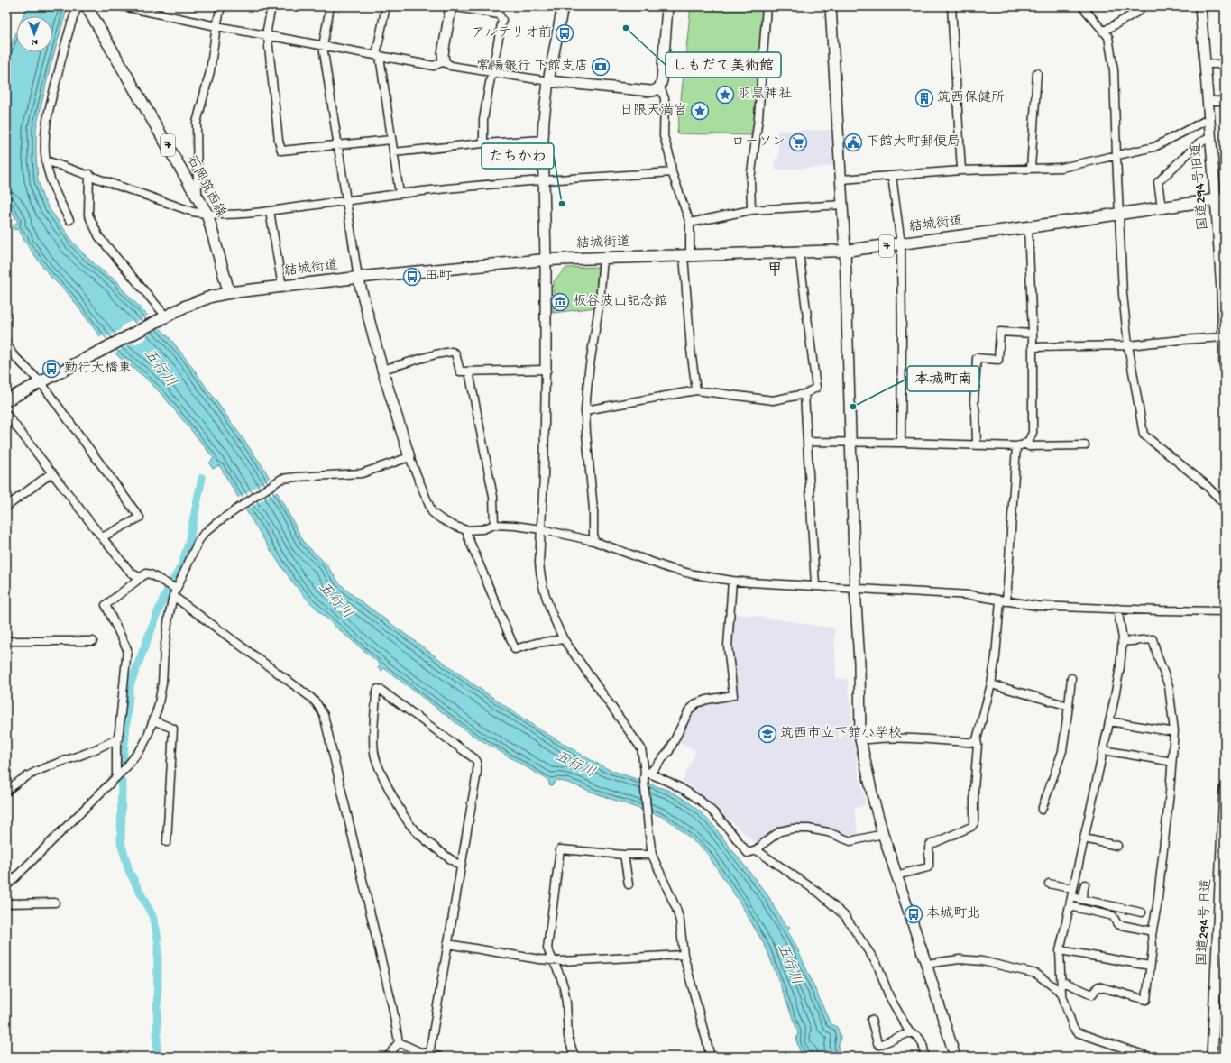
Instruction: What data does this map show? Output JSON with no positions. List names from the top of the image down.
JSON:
{
  "streets": {
    "main road": ["7", "石岡筑西線", "結城街道"],
    "street": ["国道294号旧道"]
  },
  "crossings": [
    ["石岡筑西線", "結城街道"],
    ["国道294号旧道", "結城街道"]
  ],
  "districts": ["甲"],
  "water": ["五行川"],
  "places": {
    "other": ["しもだて美術館", "たちかわ", "本城町南"],
    "bus stop": [
      "アルテリオ前",
      "田町",
      "勤行大橋東",
      "本城町北"
    ],
    "bank": ["常陽銀行 下館支店"],
    "place": ["羽黒神社", "日限天満宮"],
    "building": ["筑西保健所"],
    "supermarket": ["ローソン"],
    "public building": ["下館大町郵便局"],
    "museum": ["板谷波山記念館"],
    "school or university": ["筑西市立下館小学校"]
  },
  "north": "bottom"
}
